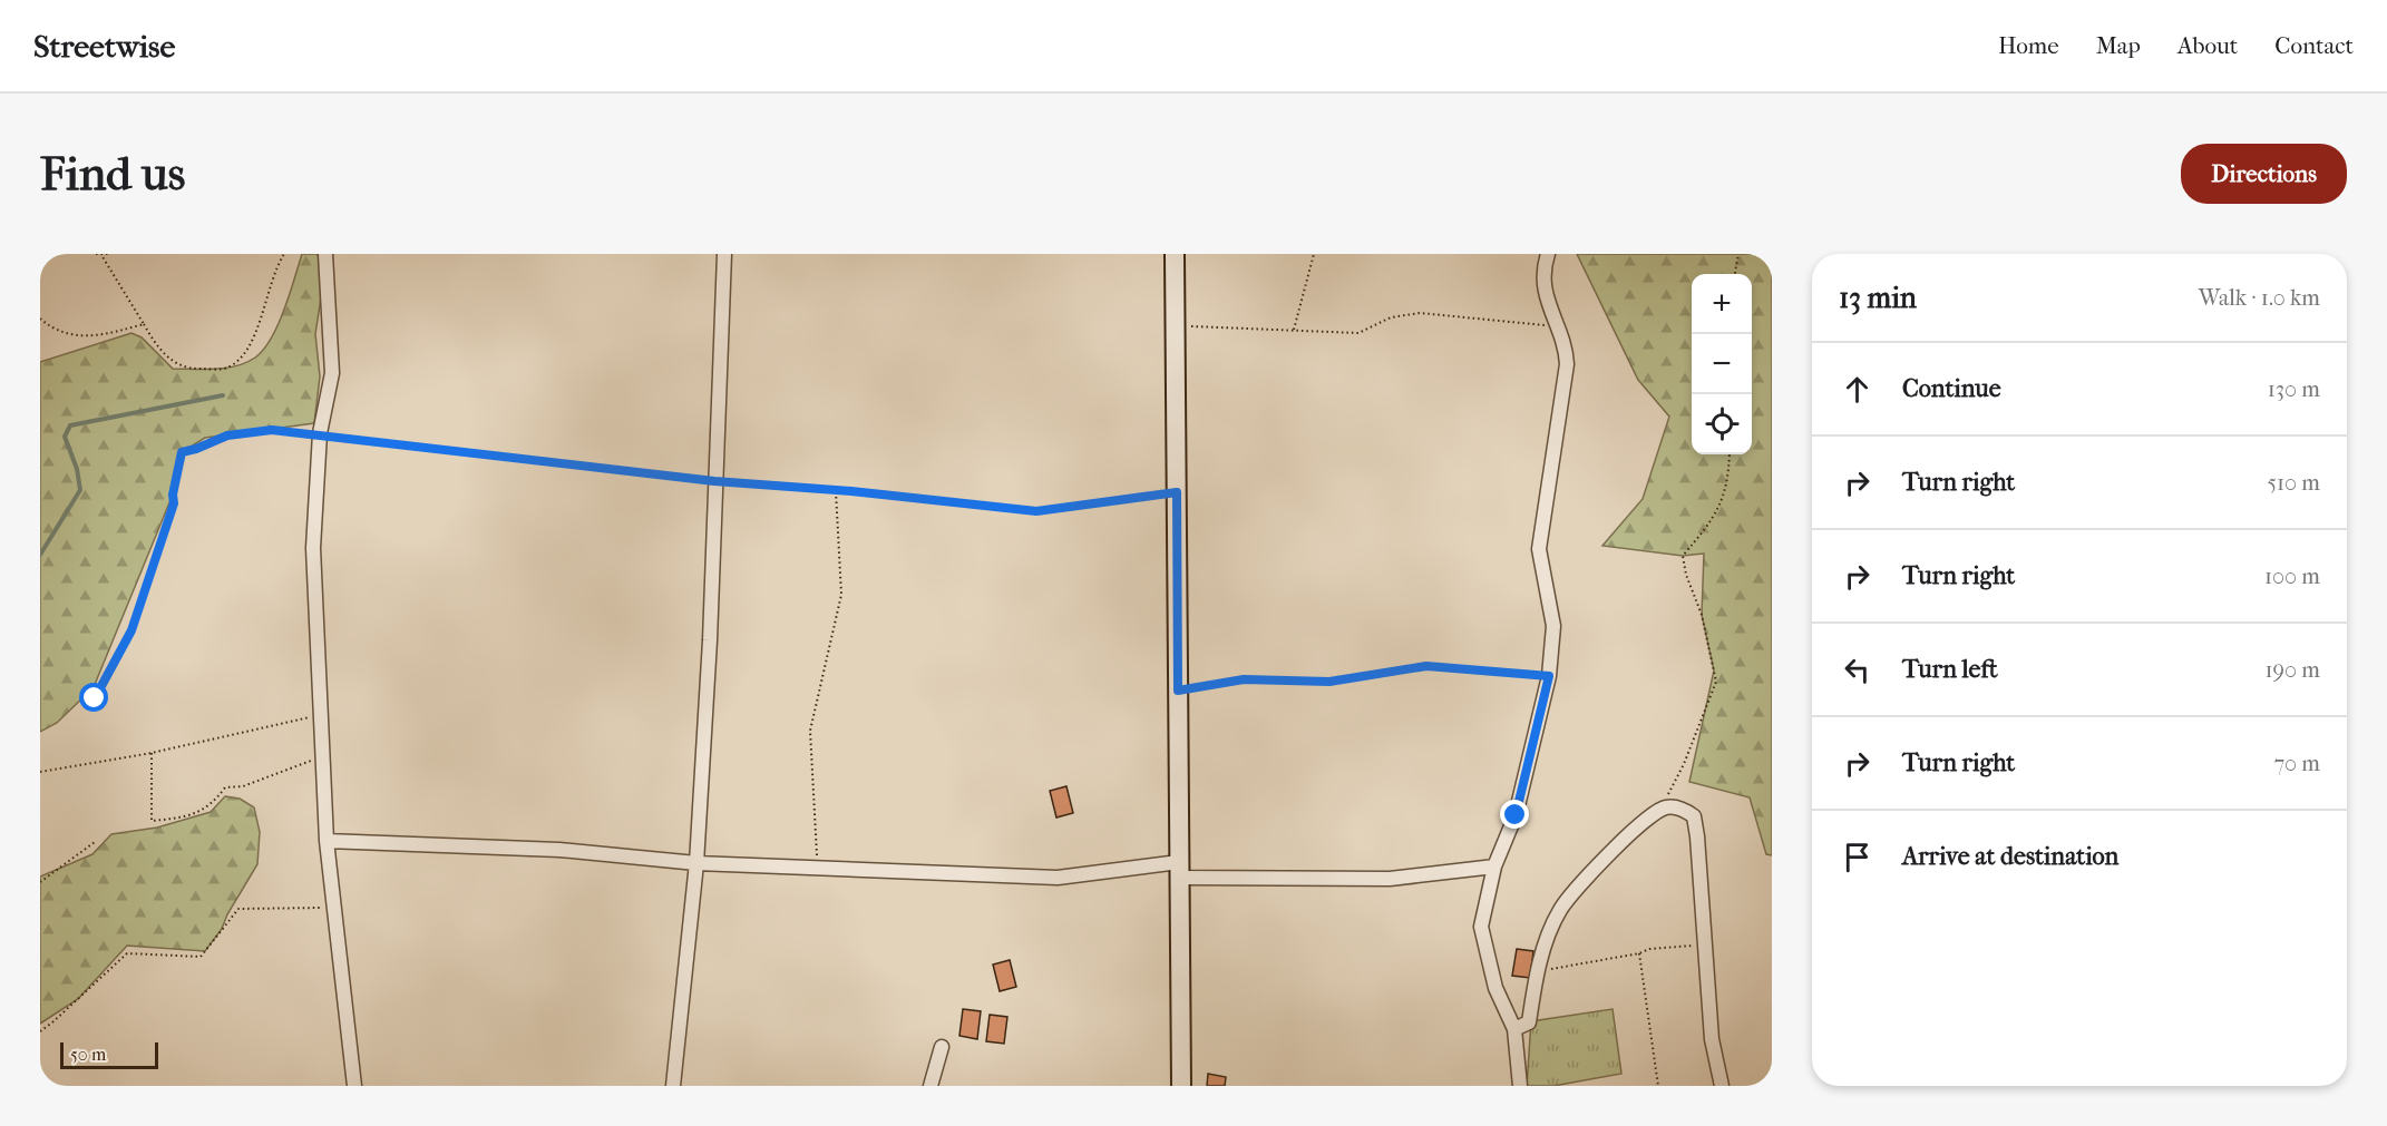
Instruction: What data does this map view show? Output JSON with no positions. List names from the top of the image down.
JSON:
{
  "scale_bar": "50 m",
  "page": {
    "header": "Streetwise",
    "nav": [
      "Home",
      "Map",
      "About",
      "Contact"
    ],
    "buttons": "Directions",
    "title": "Find us",
    "heading": ["13 min", "Walk · 1.0 km"],
    "map_buttons": ["+", "−"],
    "list": [
      ["Continue", "130 m"],
      ["Turn right", "510 m"],
      ["Turn right", "100 m"],
      ["Turn left", "190 m"],
      ["Turn right", "70 m"],
      "Arrive at destination"
    ],
    "scale": "50 m"
  }
}
